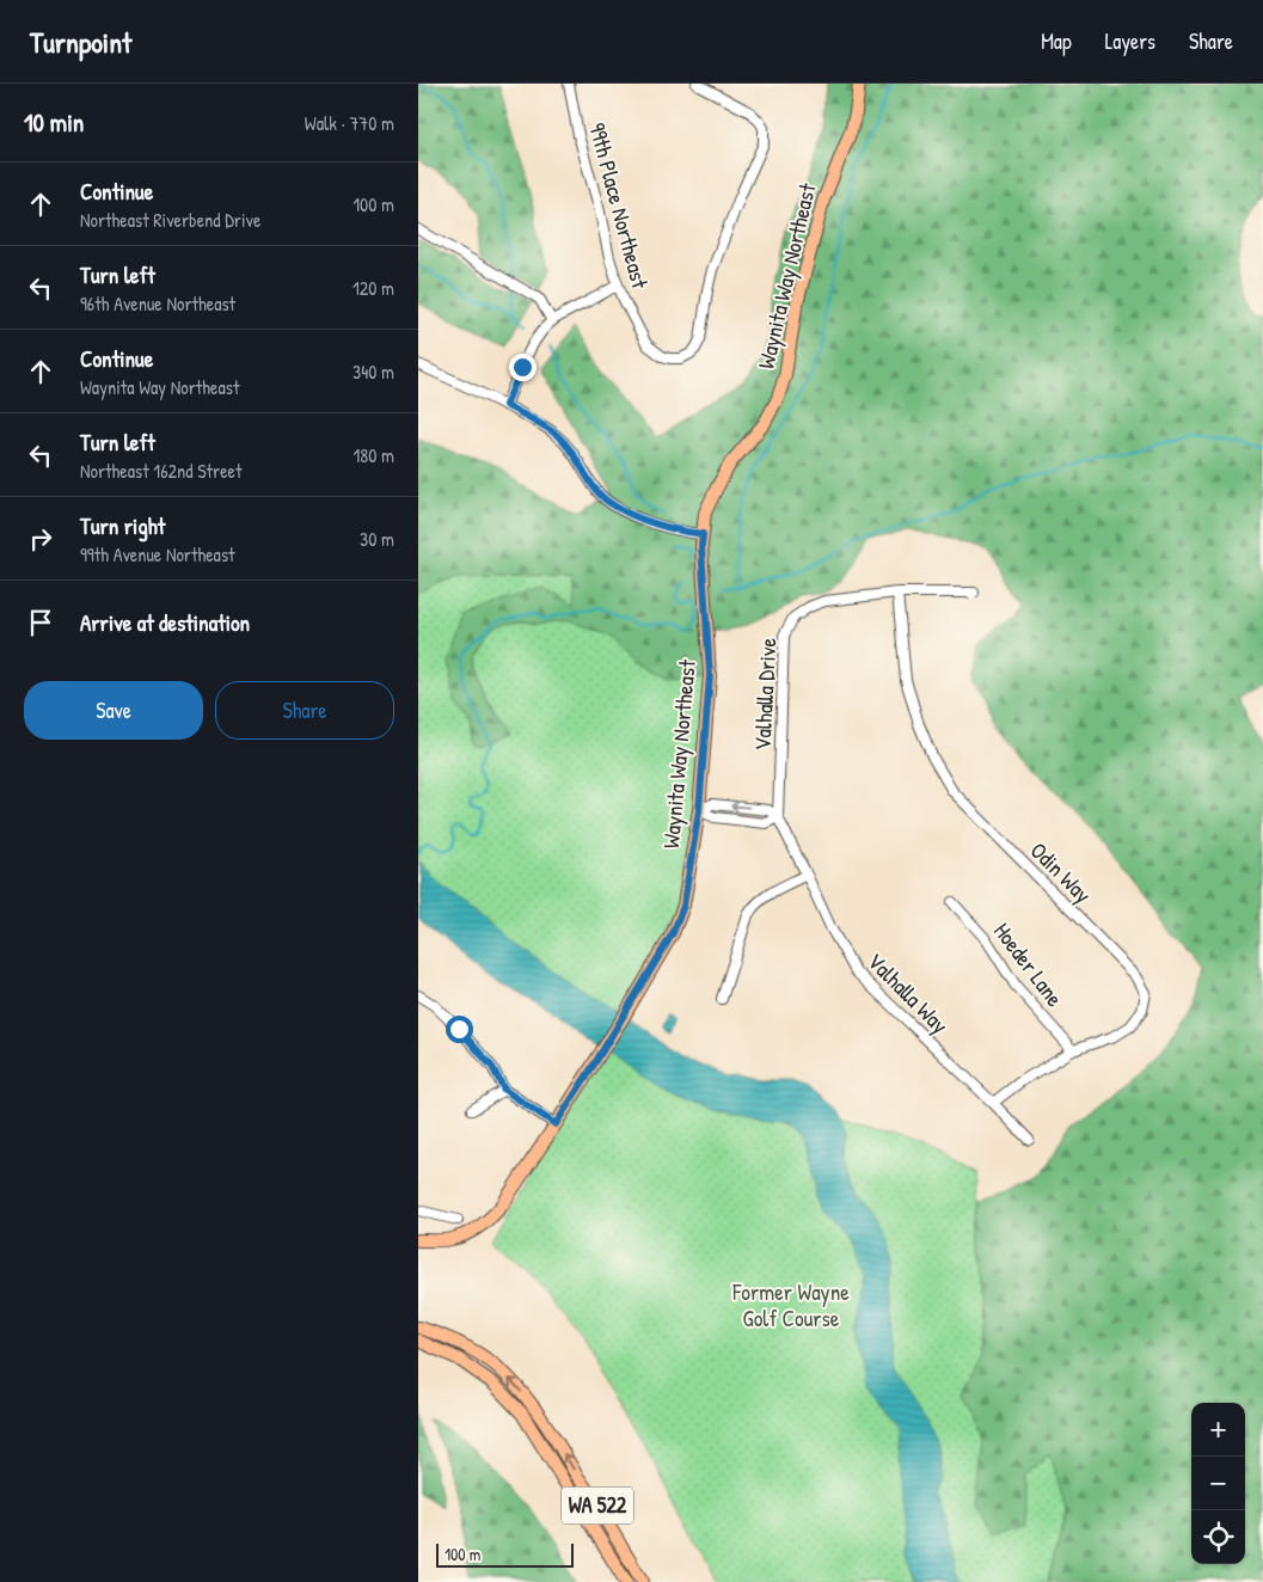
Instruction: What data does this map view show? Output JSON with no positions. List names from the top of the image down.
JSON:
{
  "streets": {
    "main road": ["Waynita Way Northeast", "WA 522"],
    "street": [
      "99th Place Northeast",
      "Valhalla Drive",
      "Odin Way",
      "Hoeder Lane",
      "Valhalla Way"
    ]
  },
  "crossings": [
    ["Valhalla Drive", "Odin Way"],
    ["Valhalla Drive", "Valhalla Way"],
    ["Odin Way", "Hoeder Lane"],
    ["Odin Way", "Valhalla Way"]
  ],
  "parks": ["Former Wayne Golf Course"],
  "scale_bar": "100 m",
  "page": {
    "header": "Turnpoint",
    "nav": ["Map", "Layers", "Share"],
    "heading": ["10 min", "Walk · 770 m"],
    "list": [
      ["Continue", "Northeast Riverbend Drive", "100 m"],
      ["Turn left", "96th Avenue Northeast", "120 m"],
      ["Continue", "Waynita Way Northeast", "340 m"],
      ["Turn left", "Northeast 162nd Street", "180 m"],
      ["Turn right", "99th Avenue Northeast", "30 m"],
      "Arrive at destination"
    ],
    "buttons": ["Save", "Share"],
    "map_buttons": ["+", "−"],
    "scale": "100 m"
  }
}
